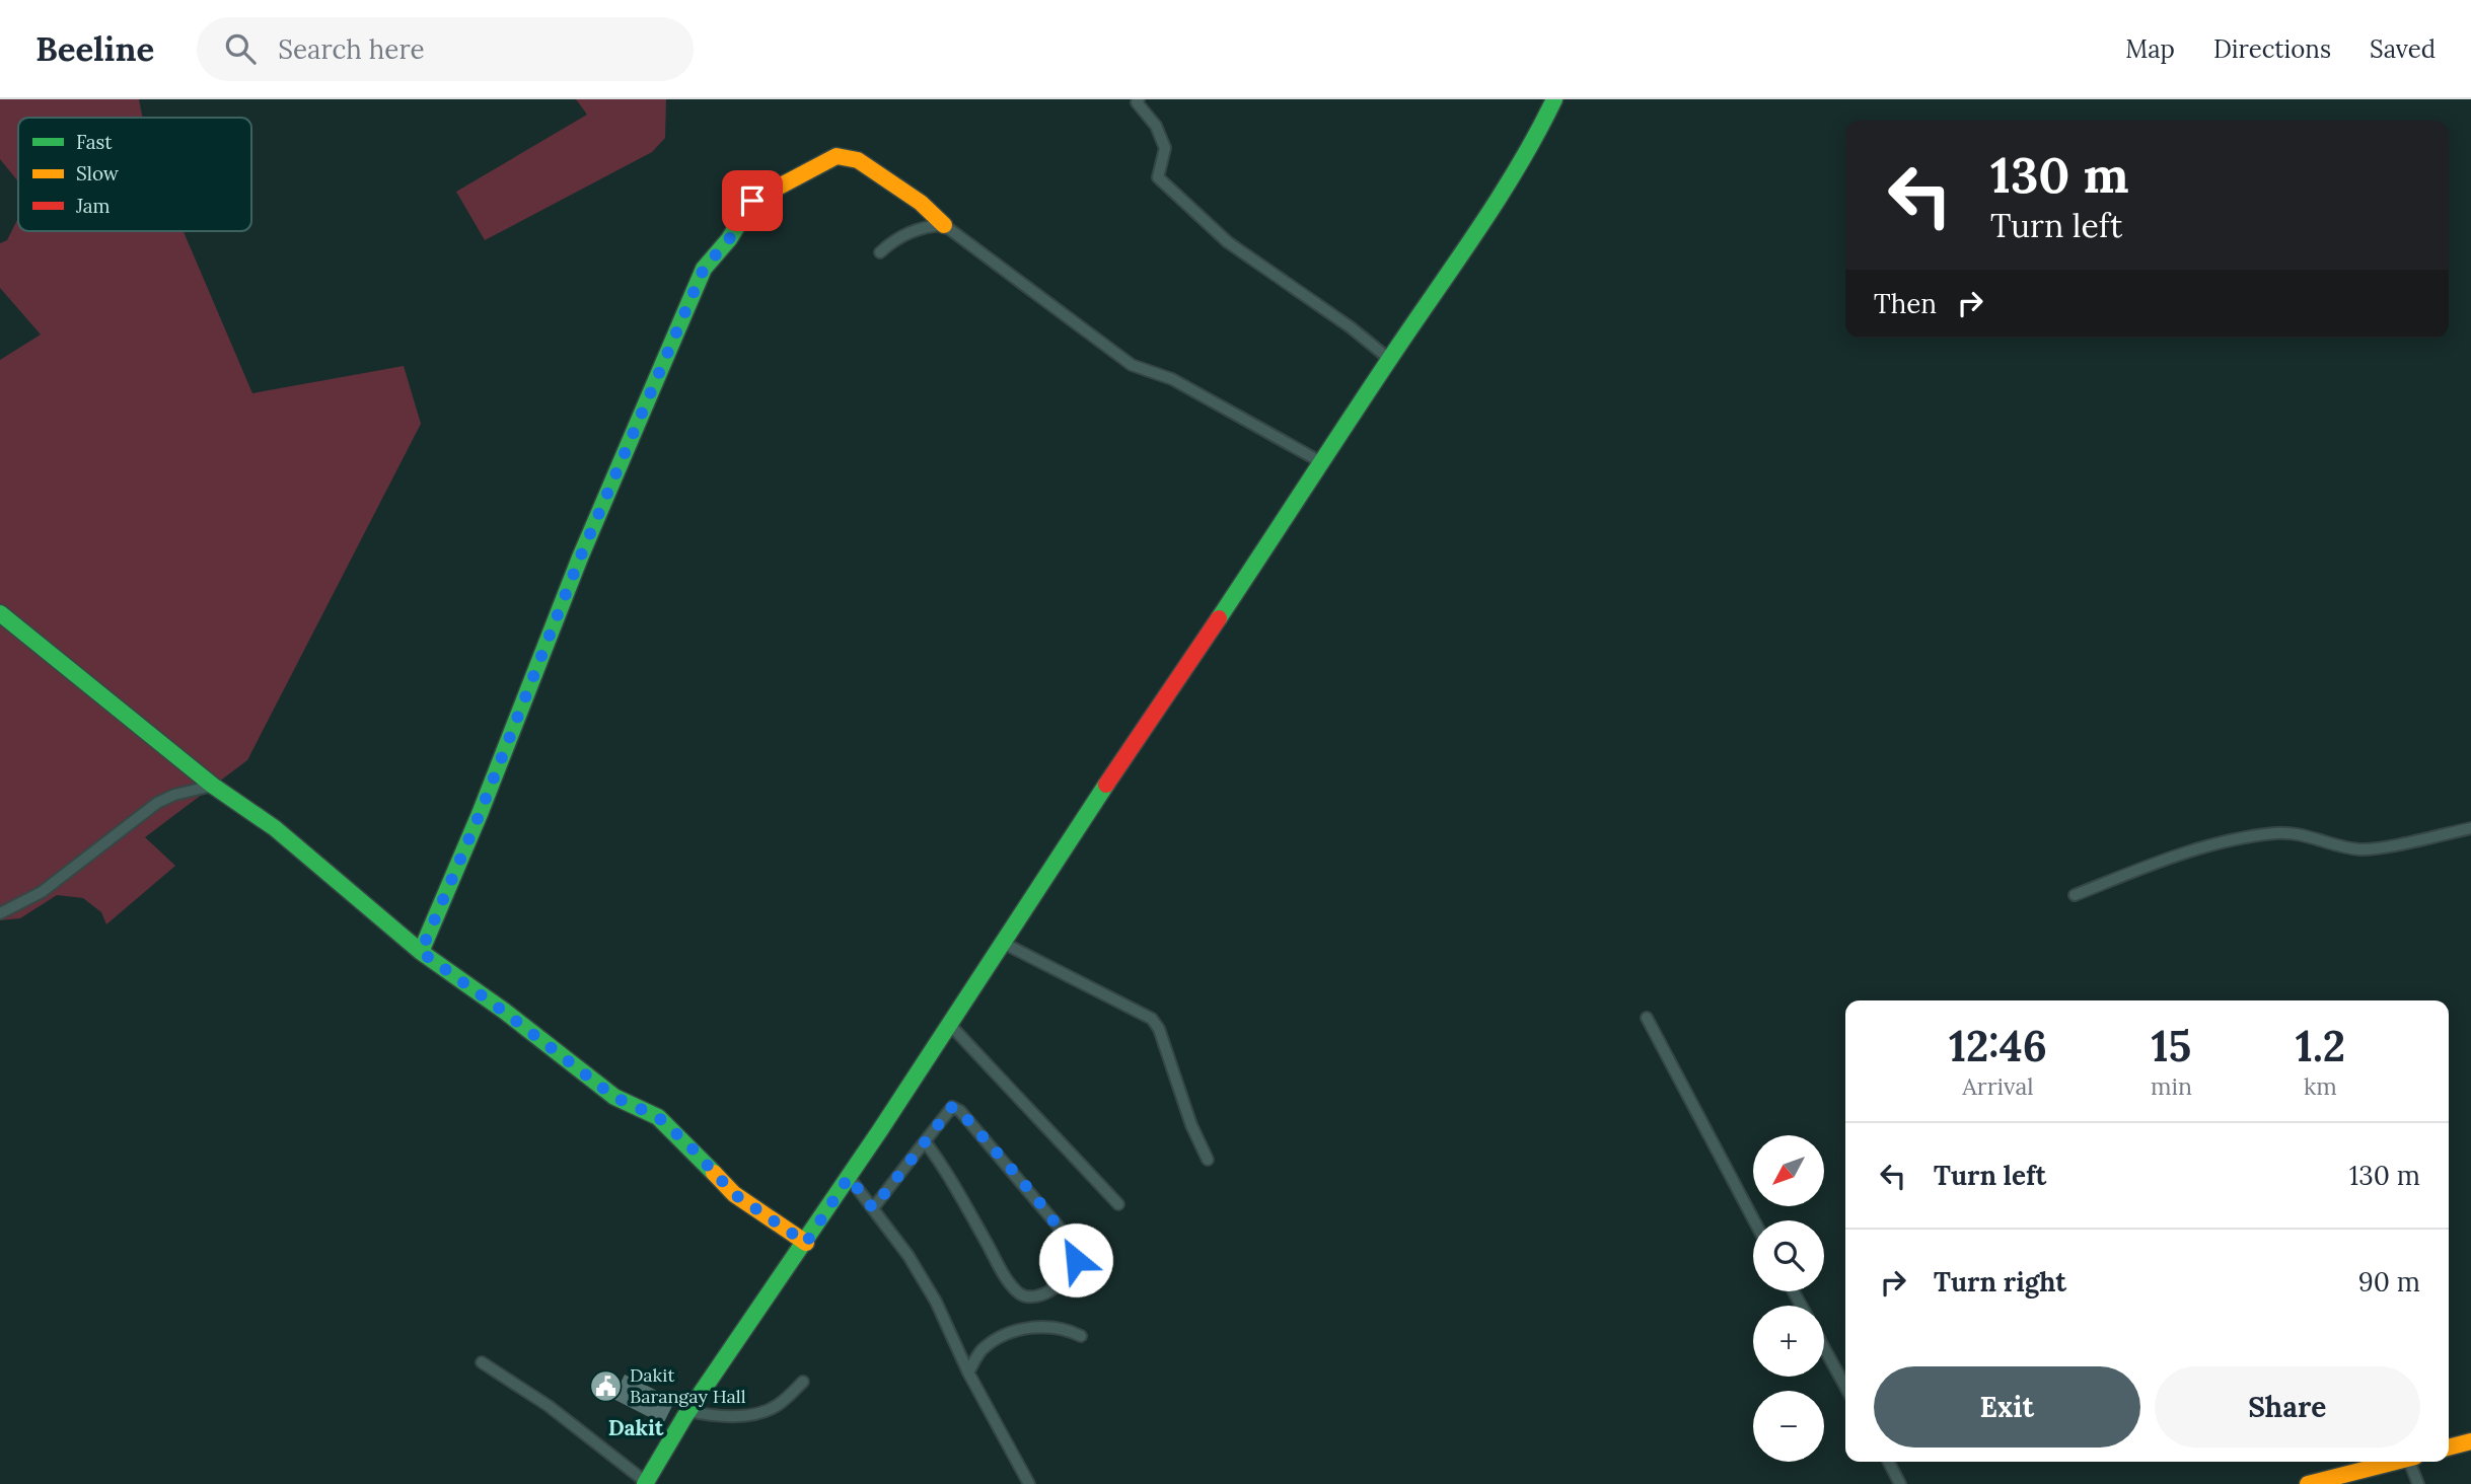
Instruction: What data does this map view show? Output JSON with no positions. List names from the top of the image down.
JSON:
{
  "districts": ["Dakit"],
  "places": {
    "public building": ["Dakit Barangay Hall"]
  },
  "legend": ["Fast", "Slow", "Jam"],
  "north": "bottom left",
  "page": {
    "header": "Beeline",
    "search": "Search here",
    "nav": ["Map", "Directions", "Saved"],
    "turn": ["130 m", "Turn left"],
    "then": "Then",
    "eta": [
      "12:46",
      "Arrival",
      "15",
      "min",
      "1.2",
      "km"
    ],
    "list": [
      {
        "name": "Turn left",
        "value": "130 m"
      },
      {
        "name": "Turn right",
        "value": "90 m"
      }
    ],
    "map_buttons": ["+", "−"],
    "buttons": ["Exit", "Share"]
  }
}
